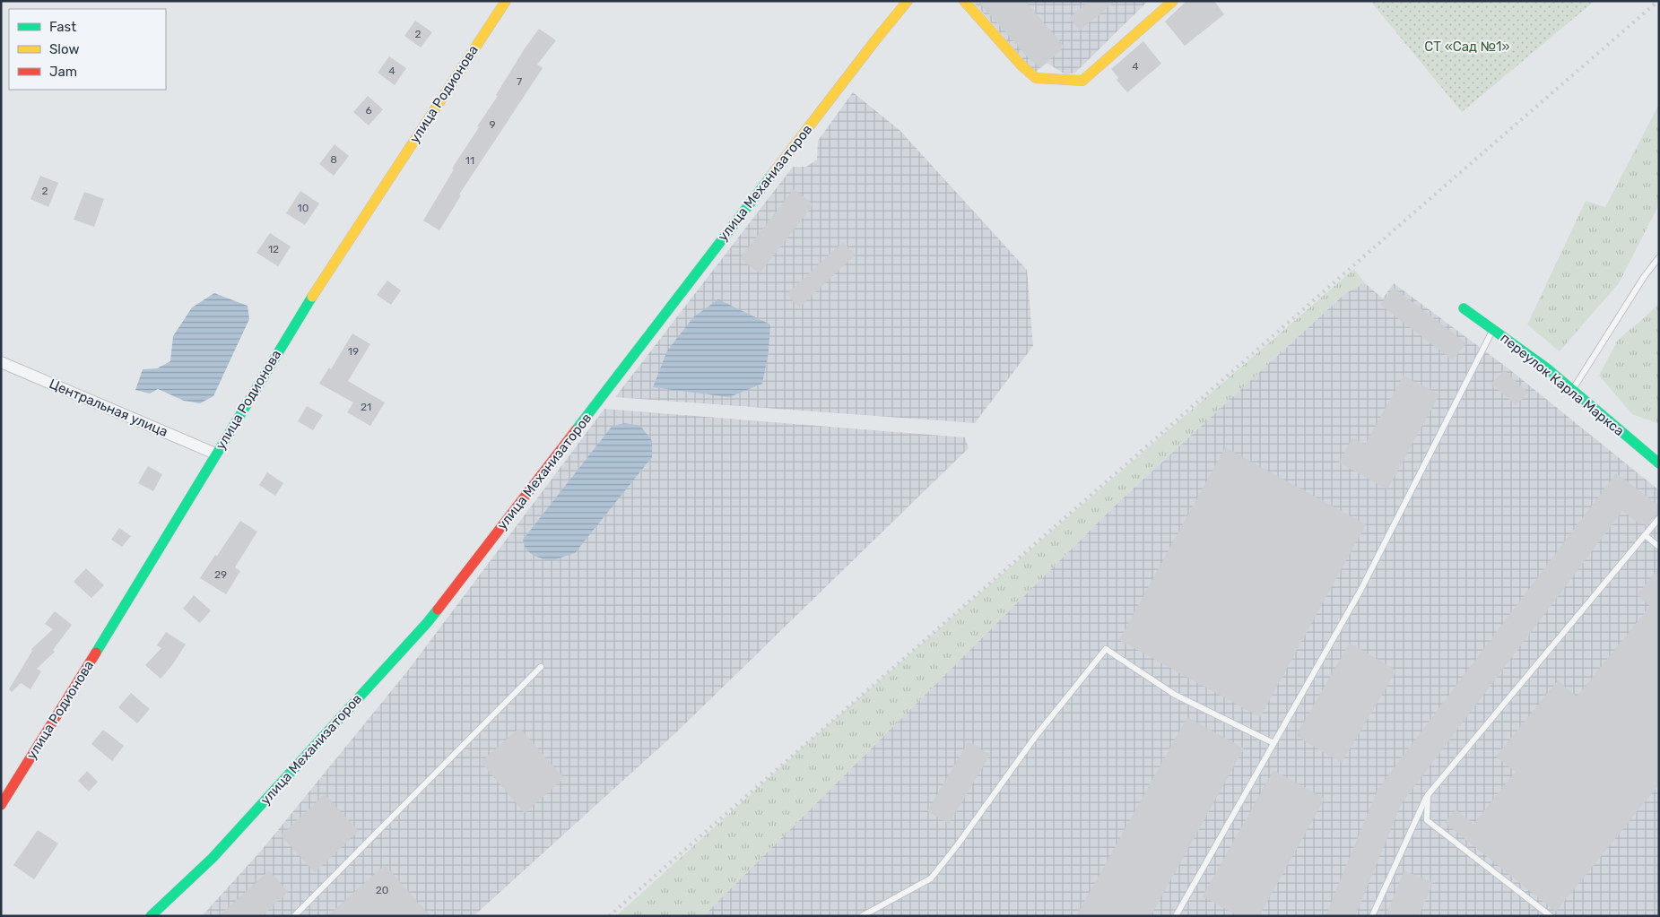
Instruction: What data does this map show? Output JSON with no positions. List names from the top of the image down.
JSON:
{
  "streets": {
    "street": [
      "улица Родионова",
      "улица Механизаторов",
      "переулок Карла Маркса",
      "Центральная улица"
    ]
  },
  "crossings": [
    ["улица Родионова", "Центральная улица"]
  ],
  "parks": ["СТ «Сад №1»"],
  "house_numbers": [
    "2",
    "4",
    "4",
    "7",
    "6",
    "9",
    "8",
    "11",
    "2",
    "10",
    "12",
    "19",
    "21",
    "29",
    "20"
  ],
  "legend": ["Fast", "Slow", "Jam"]
}
